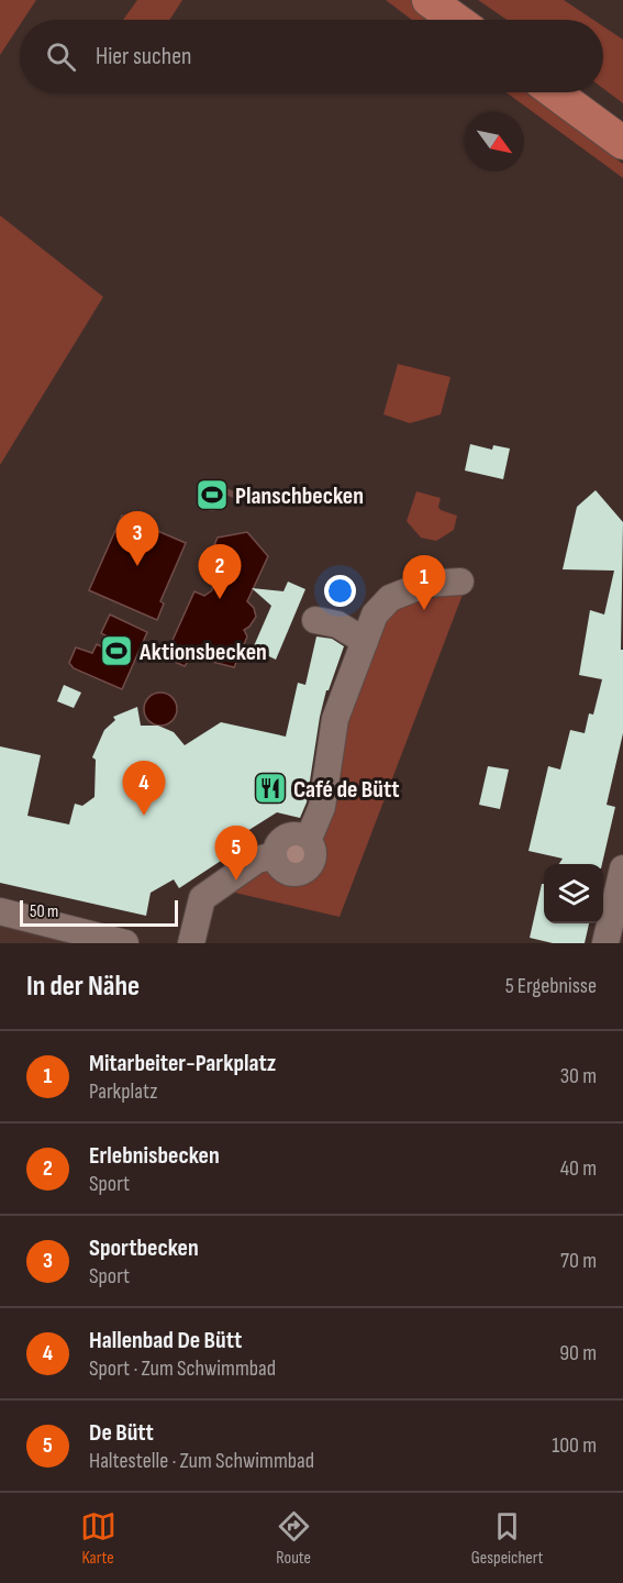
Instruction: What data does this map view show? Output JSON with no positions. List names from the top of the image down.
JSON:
{
  "places": {
    "sports": ["Planschbecken", "Aktionsbecken"],
    "restaurant": ["Café de Bütt"]
  },
  "scale_bar": "50 m",
  "north": "bottom right",
  "page": {
    "search": "Hier suchen",
    "pins": [
      "3",
      "2",
      "1",
      "4",
      "5"
    ],
    "scale": "50 m",
    "heading": ["In der Nähe", "5 Ergebnisse"],
    "list": [
      {
        "mark": "1",
        "name": "Mitarbeiter-Parkplatz",
        "note": "Parkplatz",
        "value": "30 m"
      },
      {
        "mark": "2",
        "name": "Erlebnisbecken",
        "note": "Sport",
        "value": "40 m"
      },
      {
        "mark": "3",
        "name": "Sportbecken",
        "note": "Sport",
        "value": "70 m"
      },
      {
        "mark": "4",
        "name": "Hallenbad De Bütt",
        "note": "Sport · Zum Schwimmbad",
        "value": "90 m"
      },
      {
        "mark": "5",
        "name": "De Bütt",
        "note": "Haltestelle · Zum Schwimmbad",
        "value": "100 m"
      }
    ],
    "nav": ["Karte", "Route", "Gespeichert"]
  }
}
